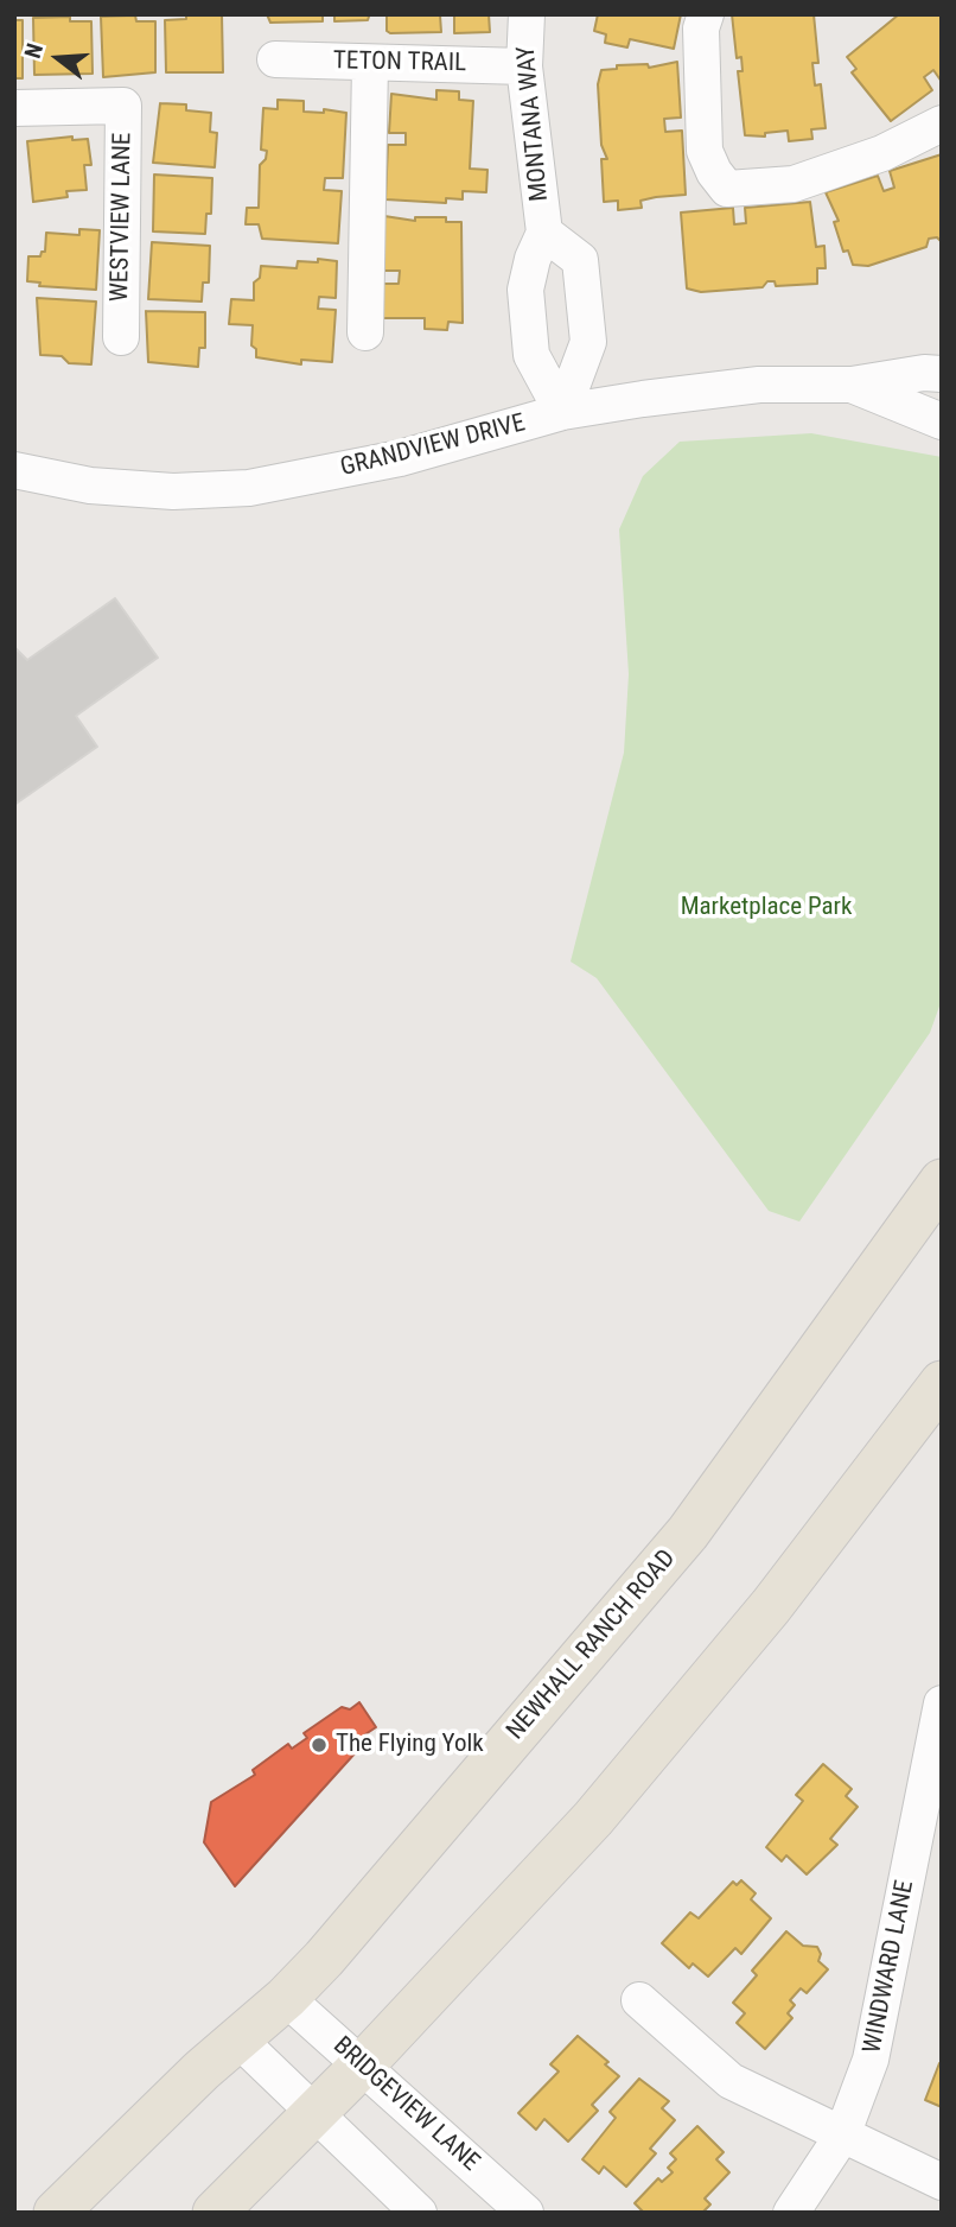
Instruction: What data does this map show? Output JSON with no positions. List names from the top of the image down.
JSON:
{
  "streets": {
    "main road": ["NEWHALL RANCH ROAD"],
    "street": [
      "TETON TRAIL",
      "MONTANA WAY",
      "WESTVIEW LANE",
      "GRANDVIEW DRIVE",
      "WINDWARD LANE",
      "BRIDGEVIEW LANE"
    ]
  },
  "crossings": [
    ["TETON TRAIL", "MONTANA WAY"],
    ["MONTANA WAY", "GRANDVIEW DRIVE"],
    ["NEWHALL RANCH ROAD", "BRIDGEVIEW LANE"]
  ],
  "parks": ["Marketplace Park"],
  "places": ["The Flying Yolk"],
  "north": "left"
}
